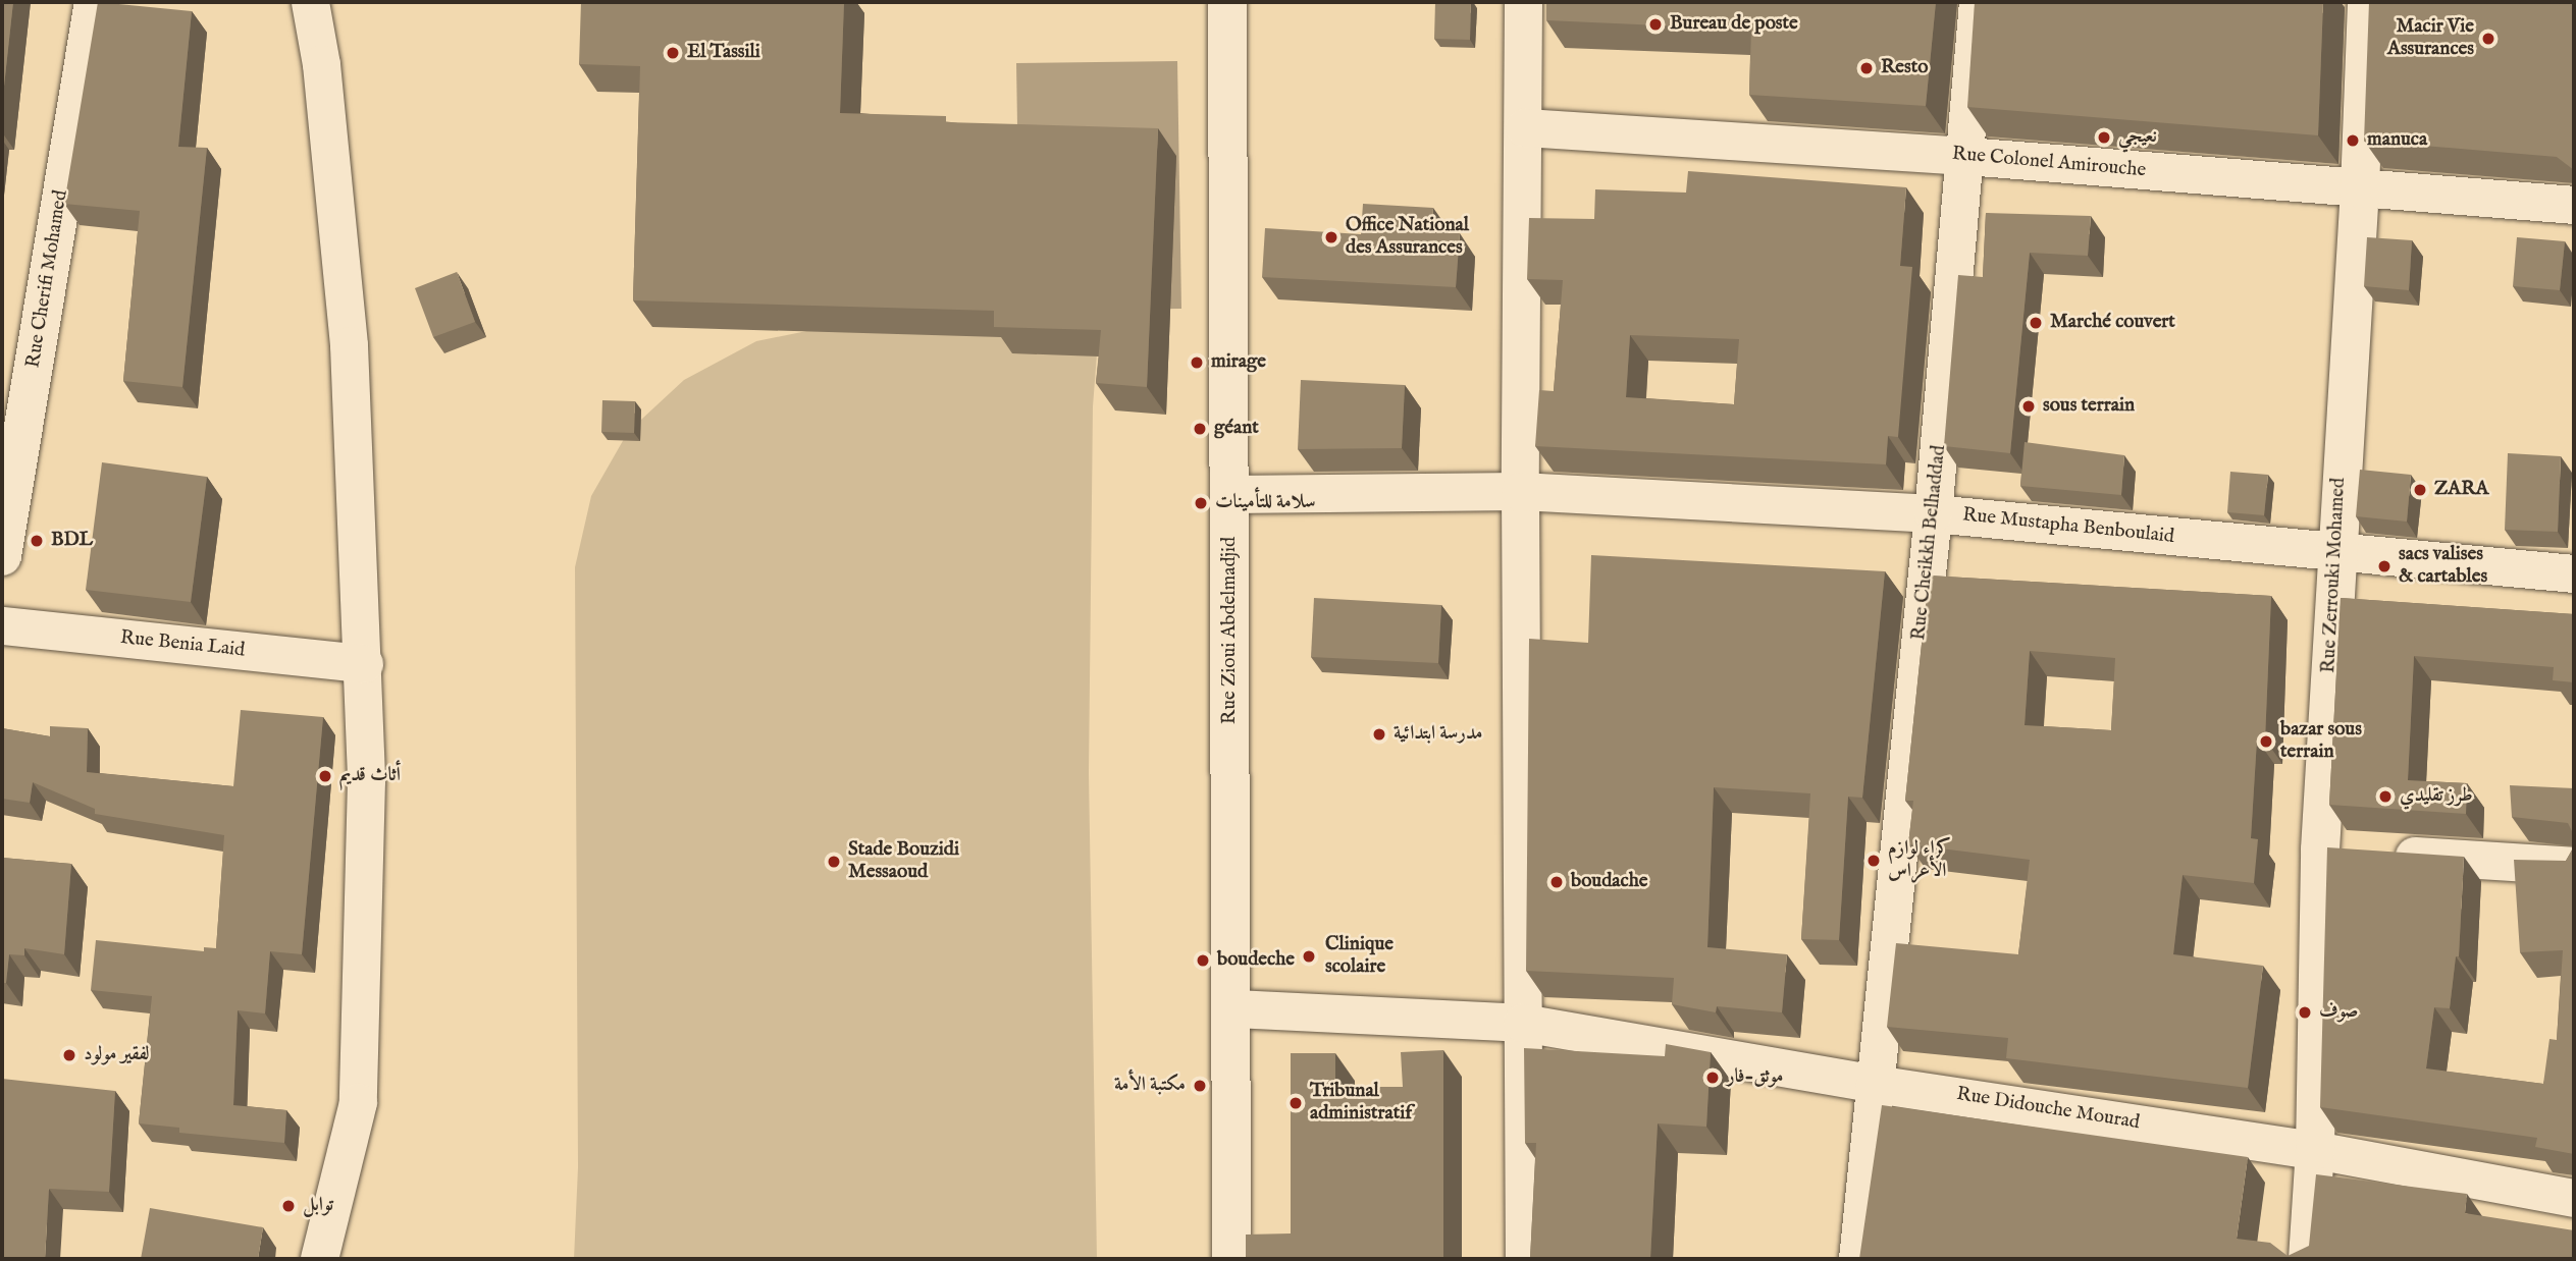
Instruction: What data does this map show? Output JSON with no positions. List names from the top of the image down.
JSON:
{
  "streets": {
    "street": [
      "Rue Colonel Amirouche",
      "Rue Cherifi Mohamed",
      "Rue Mustapha Benboulaid",
      "Rue Cheikkh Belhaddad",
      "Rue Zerrouki Mohamed",
      "Rue Zioui Abdelmadjid",
      "Rue Benia Laid",
      "Rue Didouche Mourad"
    ]
  },
  "crossings": [
    ["Rue Colonel Amirouche", "Rue Cheikkh Belhaddad"],
    ["Rue Colonel Amirouche", "Rue Zerrouki Mohamed"],
    ["Rue Mustapha Benboulaid", "Rue Cheikkh Belhaddad"],
    ["Rue Mustapha Benboulaid", "Rue Zerrouki Mohamed"],
    ["Rue Mustapha Benboulaid", "Rue Zioui Abdelmadjid"],
    ["Rue Cheikkh Belhaddad", "Rue Didouche Mourad"],
    ["Rue Zerrouki Mohamed", "Rue Didouche Mourad"],
    ["Rue Zioui Abdelmadjid", "Rue Didouche Mourad"]
  ],
  "places": [
    "Bureau de poste",
    "Macir Vie Assurances",
    "El Tassili",
    "Resto",
    "نعيجي",
    "manuca",
    "Office National des Assurances",
    "Marché couvert",
    "mirage",
    "sous terrain",
    "géant",
    "ZARA",
    "سلامة للتأمينات",
    "BDL",
    "sacs valises & cartables",
    "مدرسة ابتدائية",
    "bazar sous terrain",
    "أثاث قديم",
    "طرز تقليدي",
    "كراء لوازم الأعراس",
    "Stade Bouzidi Messaoud",
    "boudache",
    "Clinique scolaire",
    "boudeche",
    "صوف",
    "لفقير مولود",
    "موثق-فار",
    "مكتبة الأمة",
    "Tribunal administratif",
    "توابل"
  ]
}
